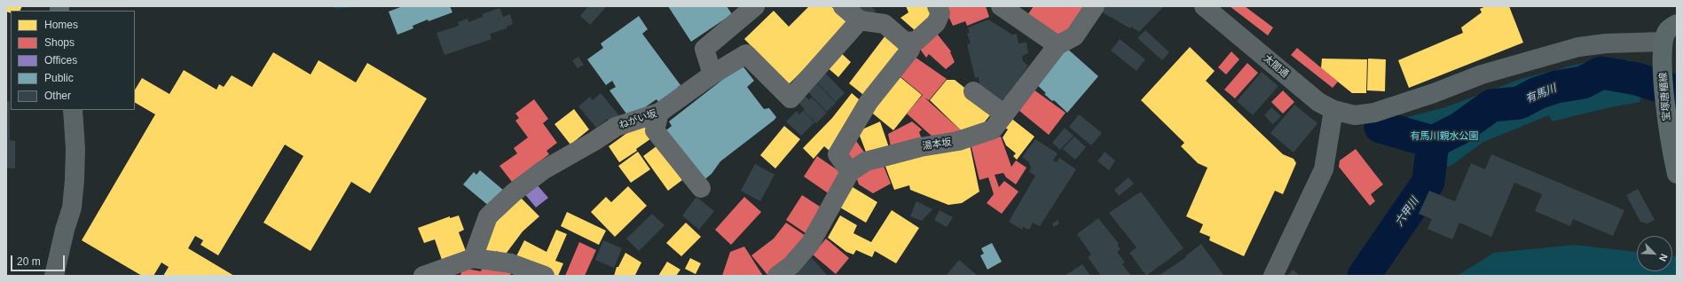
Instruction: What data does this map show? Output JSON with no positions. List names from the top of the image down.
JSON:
{
  "streets": {
    "main road": ["宝塚唐櫃線"],
    "street": ["太閤通", "ねがい坂", "湯本坂"]
  },
  "crossings": [
    ["太閤通", "宝塚唐櫃線"]
  ],
  "water": ["有馬川", "六甲川"],
  "parks": ["有馬川親水公園"],
  "legend": [
    "Homes",
    "Shops",
    "Offices",
    "Public",
    "Other"
  ],
  "scale_bar": "20 m",
  "north": "bottom right"
}
